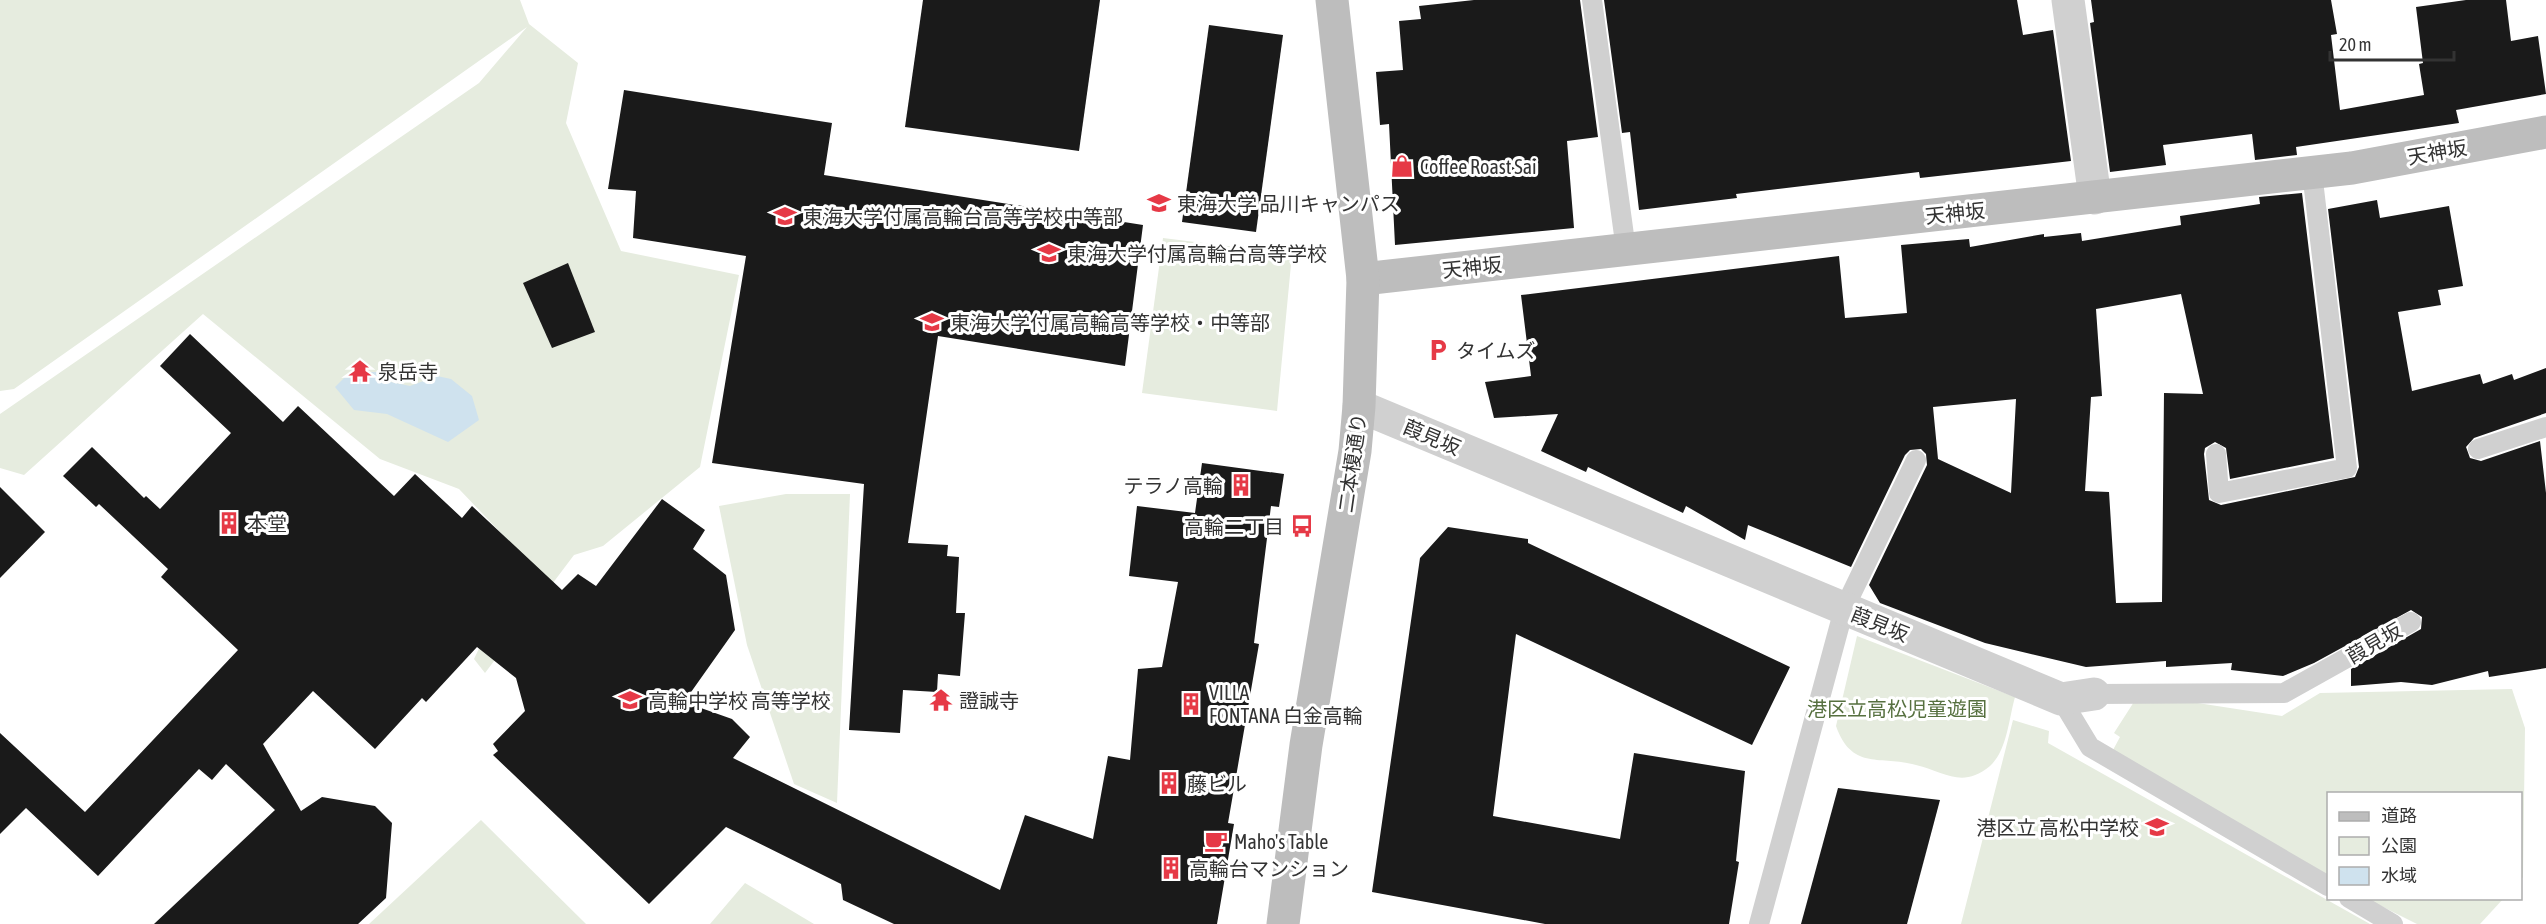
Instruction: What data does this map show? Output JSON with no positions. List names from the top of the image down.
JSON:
{
  "streets": {
    "street": ["天神坂", "葭見坂", "二本榎通り"]
  },
  "crossings": [
    ["天神坂", "二本榎通り"],
    ["葭見坂", "二本榎通り"]
  ],
  "parks": ["港区立高松児童遊園"],
  "places": {
    "shop": ["Coffee Roast Sai"],
    "school or university": [
      "東海大学 品川キャンパス",
      "東海大学付属高輪台高等学校中等部",
      "東海大学付属高輪台高等学校",
      "東海大学付属高輪高等学校・中等部",
      "高輪中学校 高等学校",
      "港区立 高松中学校"
    ],
    "parking": ["タイムズ"],
    "temple": ["泉岳寺", "證誠寺"],
    "building": [
      "テラノ高輪",
      "本堂",
      "VILLA FONTANA 白金高輪",
      "藤ビル",
      "高輪台マンション"
    ],
    "bus stop": ["高輪二丁目"],
    "cafe": ["Maho's Table"]
  },
  "legend": ["道路", "公園", "水域"],
  "scale_bar": "20 m"
}
